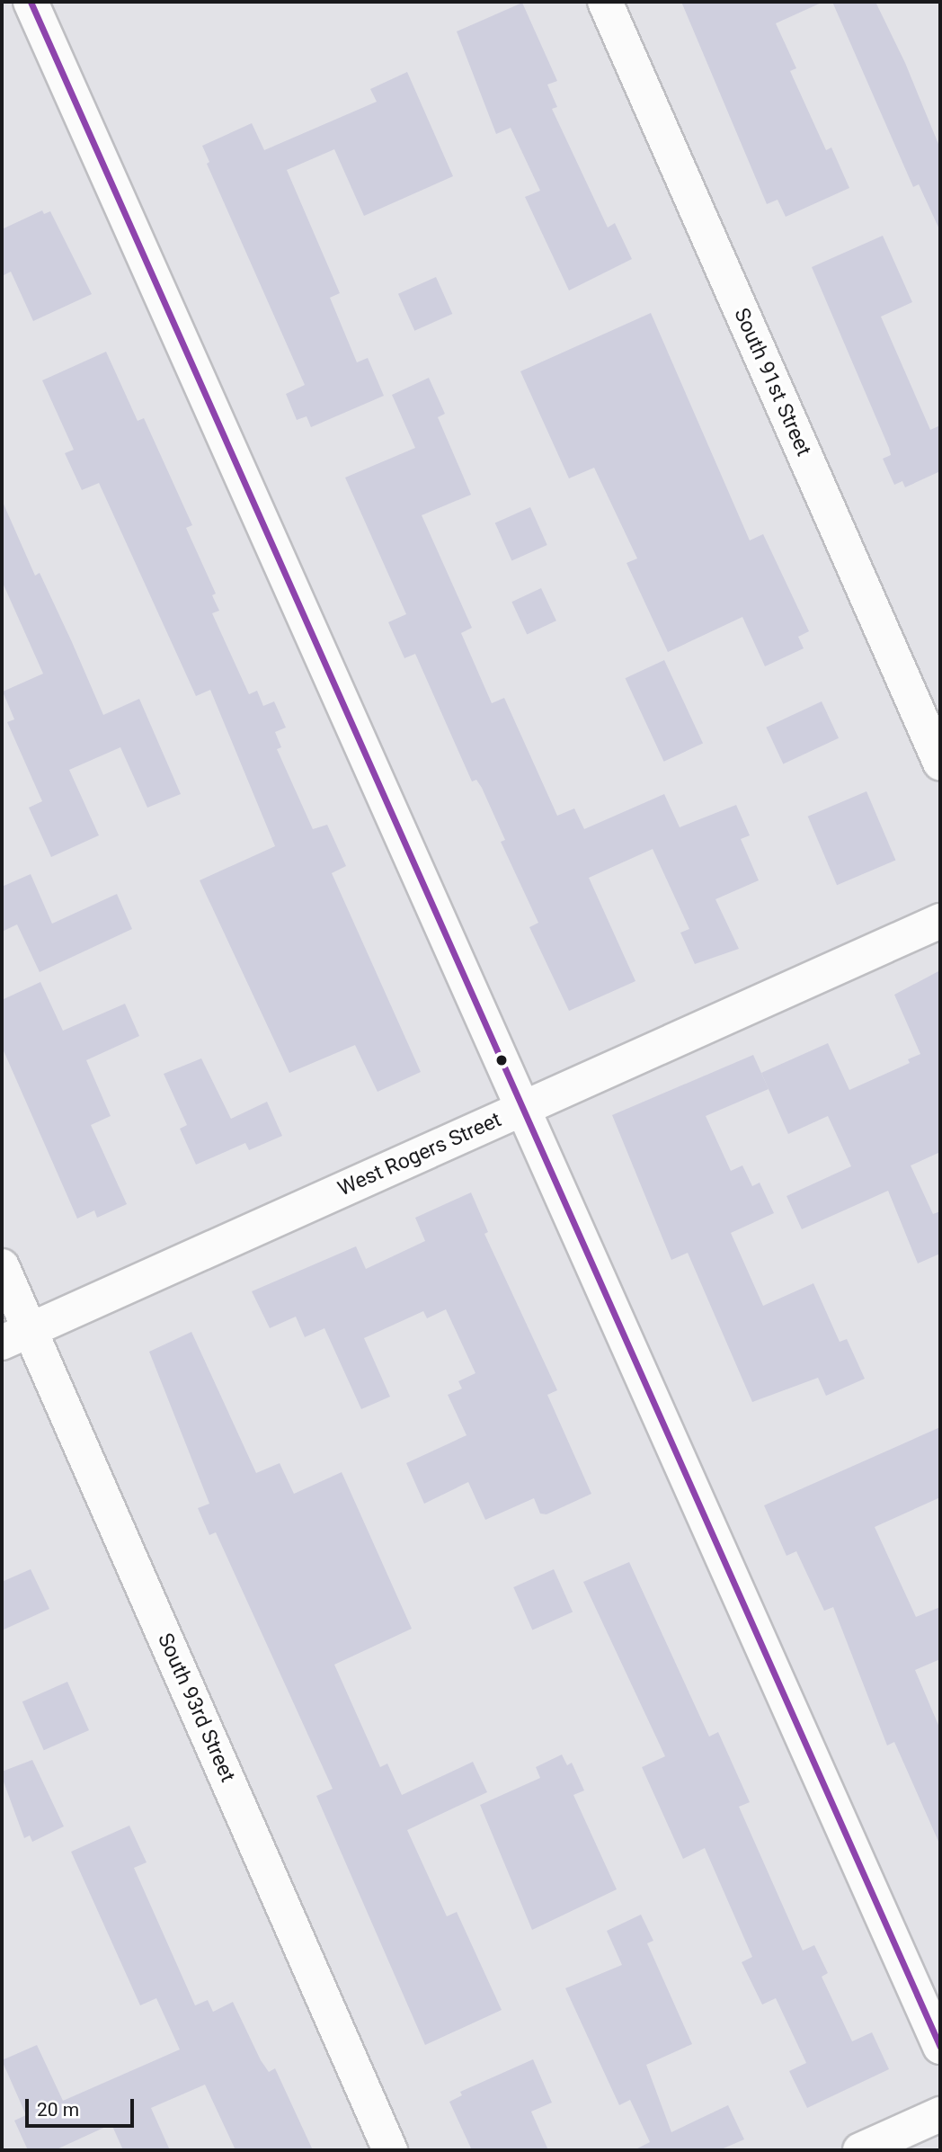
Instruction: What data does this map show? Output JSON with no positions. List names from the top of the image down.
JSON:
{
  "streets": {
    "street": ["South 91st Street", "West Rogers Street", "South 93rd Street"]
  },
  "crossings": [
    ["West Rogers Street", "South 93rd Street"]
  ],
  "scale_bar": "20 m"
}
